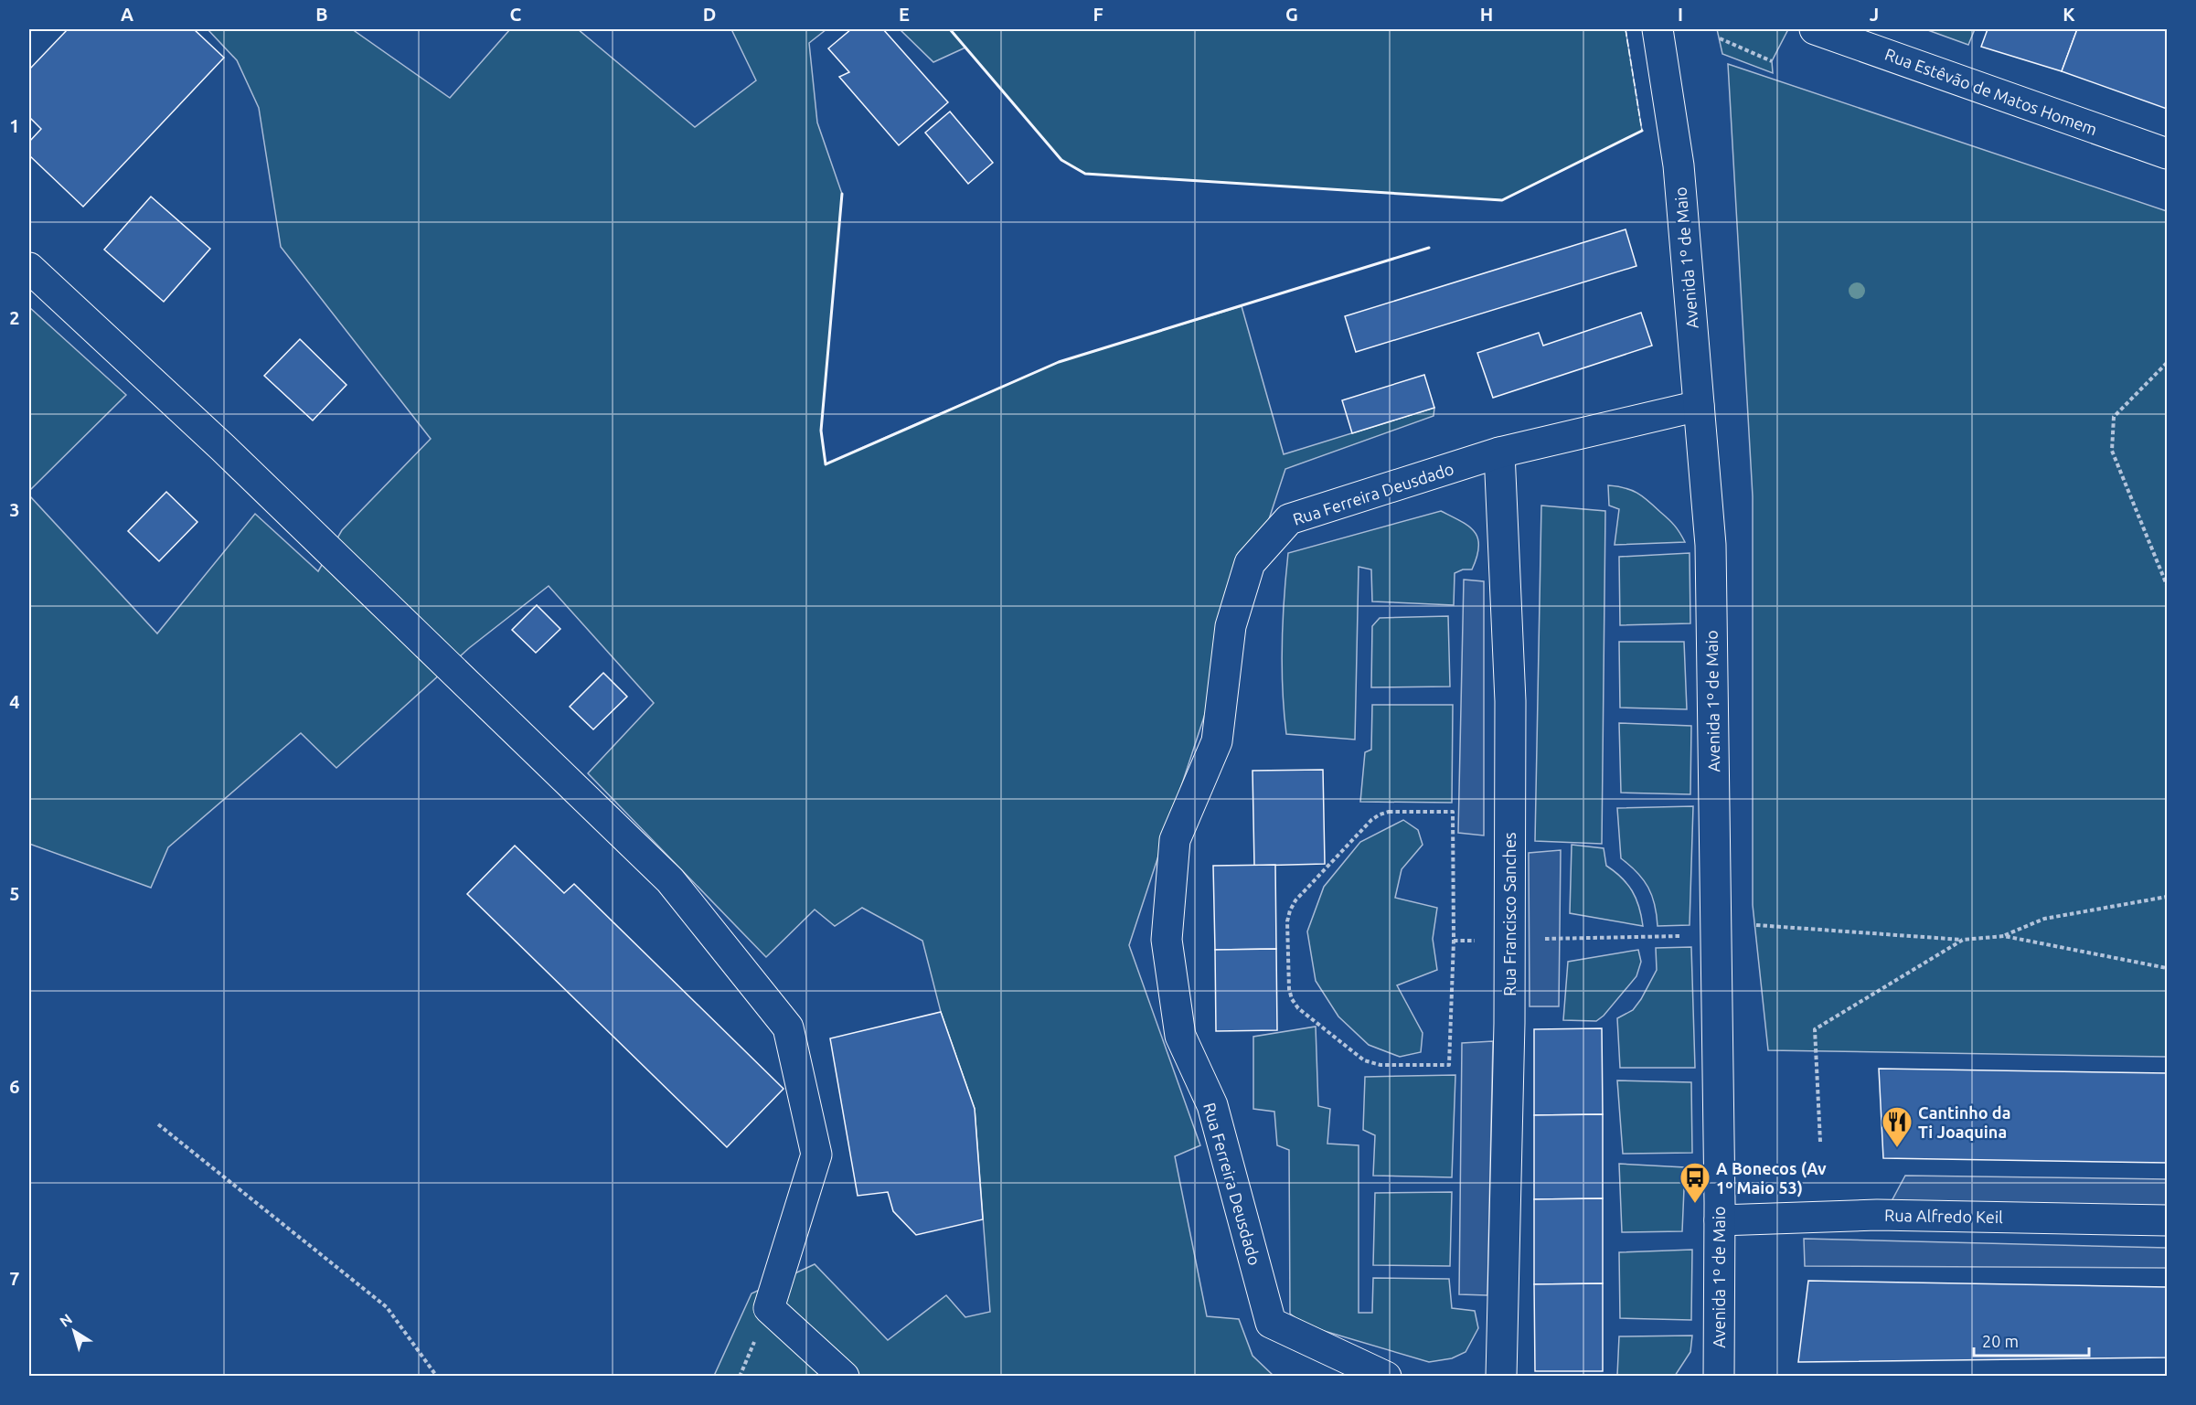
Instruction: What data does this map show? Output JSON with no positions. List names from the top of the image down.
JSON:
{
  "streets": {
    "street": [
      "Rua Estêvão de Matos Homem",
      "Avenida 1º de Maio",
      "Rua Ferreira Deusdado",
      "Rua Francisco Sanches",
      "Rua Alfredo Keil"
    ]
  },
  "crossings": [
    ["Avenida 1º de Maio", "Rua Ferreira Deusdado"],
    ["Avenida 1º de Maio", "Rua Alfredo Keil"],
    ["Rua Ferreira Deusdado", "Rua Francisco Sanches"]
  ],
  "places": {
    "restaurant": ["Cantinho da Ti Joaquina"],
    "bus stop": ["A Bonecos (Av 1º Maio 53)"]
  },
  "scale_bar": "20 m",
  "north": "top left",
  "grid": {
    "columns": [
      "A",
      "B",
      "C",
      "D",
      "E",
      "F",
      "G",
      "H",
      "I",
      "J",
      "K"
    ],
    "rows": [
      "1",
      "2",
      "3",
      "4",
      "5",
      "6",
      "7"
    ]
  }
}
